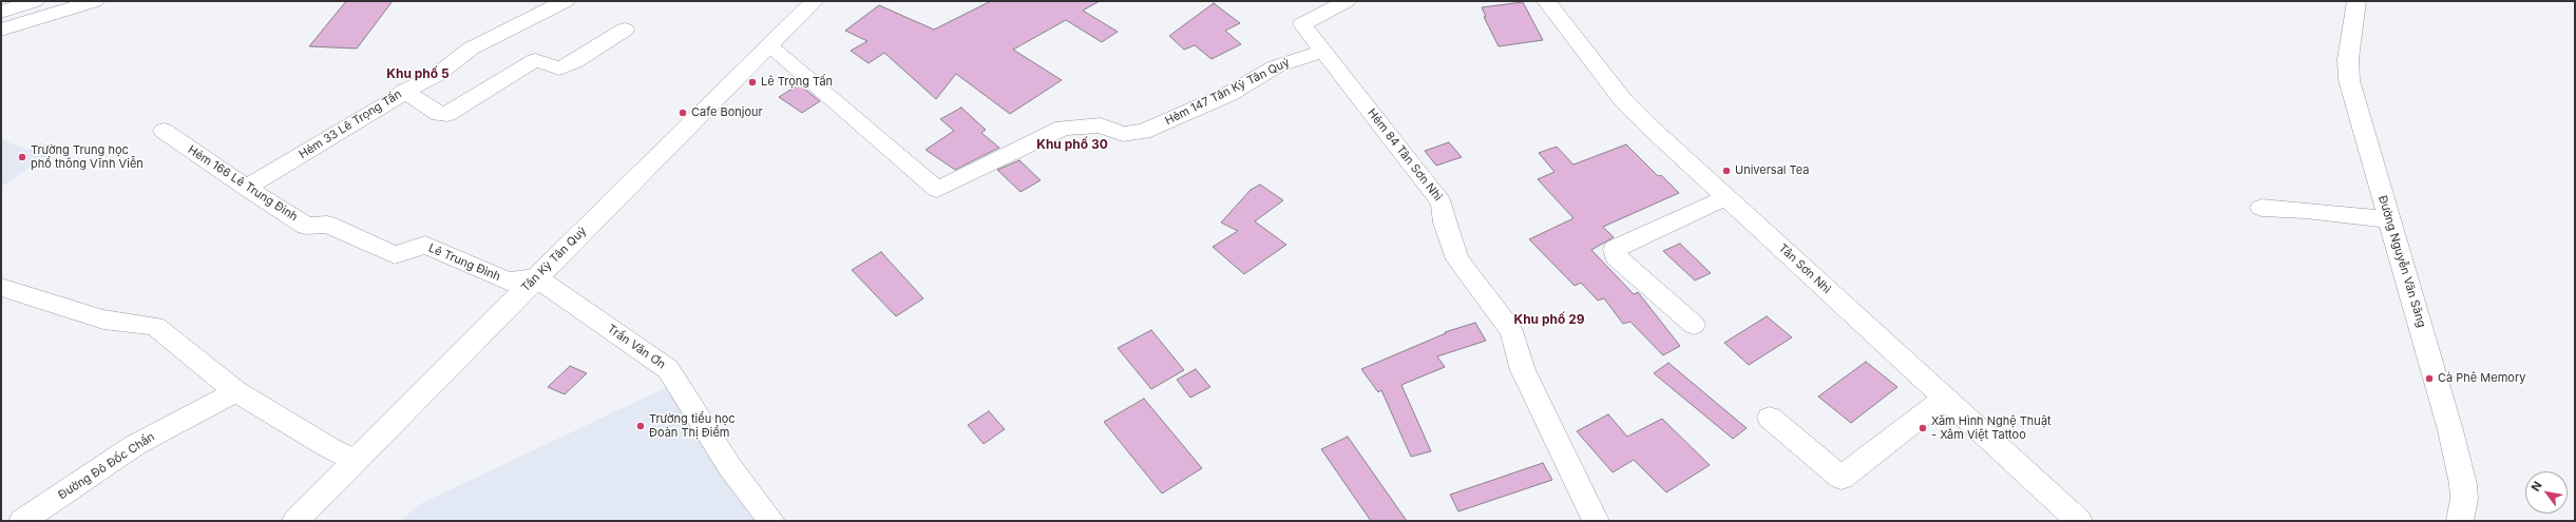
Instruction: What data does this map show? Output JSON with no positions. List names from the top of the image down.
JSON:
{
  "streets": {
    "street": [
      "Hẻm 147 Tân Kỳ Tân Quý",
      "Hẻm 33 Lê Trọng Tấn",
      "Hẻm 84 Tân Sơn Nhì",
      "Hẻm 166 Lê Trung Đình",
      "Tân Kỳ Tân Quý",
      "Đường Nguyễn Văn Săng",
      "Lê Trung Đình",
      "Tân Sơn Nhì",
      "Trần Văn Ơn",
      "Đường Đô Đốc Chấn"
    ]
  },
  "crossings": [
    ["Hẻm 147 Tân Kỳ Tân Quý", "Hẻm 84 Tân Sơn Nhì"],
    ["Hẻm 147 Tân Kỳ Tân Quý", "Tân Kỳ Tân Quý"],
    ["Hẻm 33 Lê Trọng Tấn", "Hẻm 166 Lê Trung Đình"],
    ["Hẻm 166 Lê Trung Đình", "Lê Trung Đình"],
    ["Tân Kỳ Tân Quý", "Lê Trung Đình"],
    ["Tân Kỳ Tân Quý", "Trần Văn Ơn"],
    ["Lê Trung Đình", "Trần Văn Ơn"]
  ],
  "districts": ["Khu phố 5", "Khu phố 30", "Khu phố 29"],
  "places": [
    "Lê Trọng Tấn",
    "Cafe Bonjour",
    "Trường Trung học phổ thông Vĩnh Viễn",
    "Universal Tea",
    "Cà Phê Memory",
    "Trường tiểu học Đoàn Thị Điểm",
    "Xăm Hình Nghệ Thuật - Xăm Việt Tattoo"
  ],
  "north": "top left"
}
